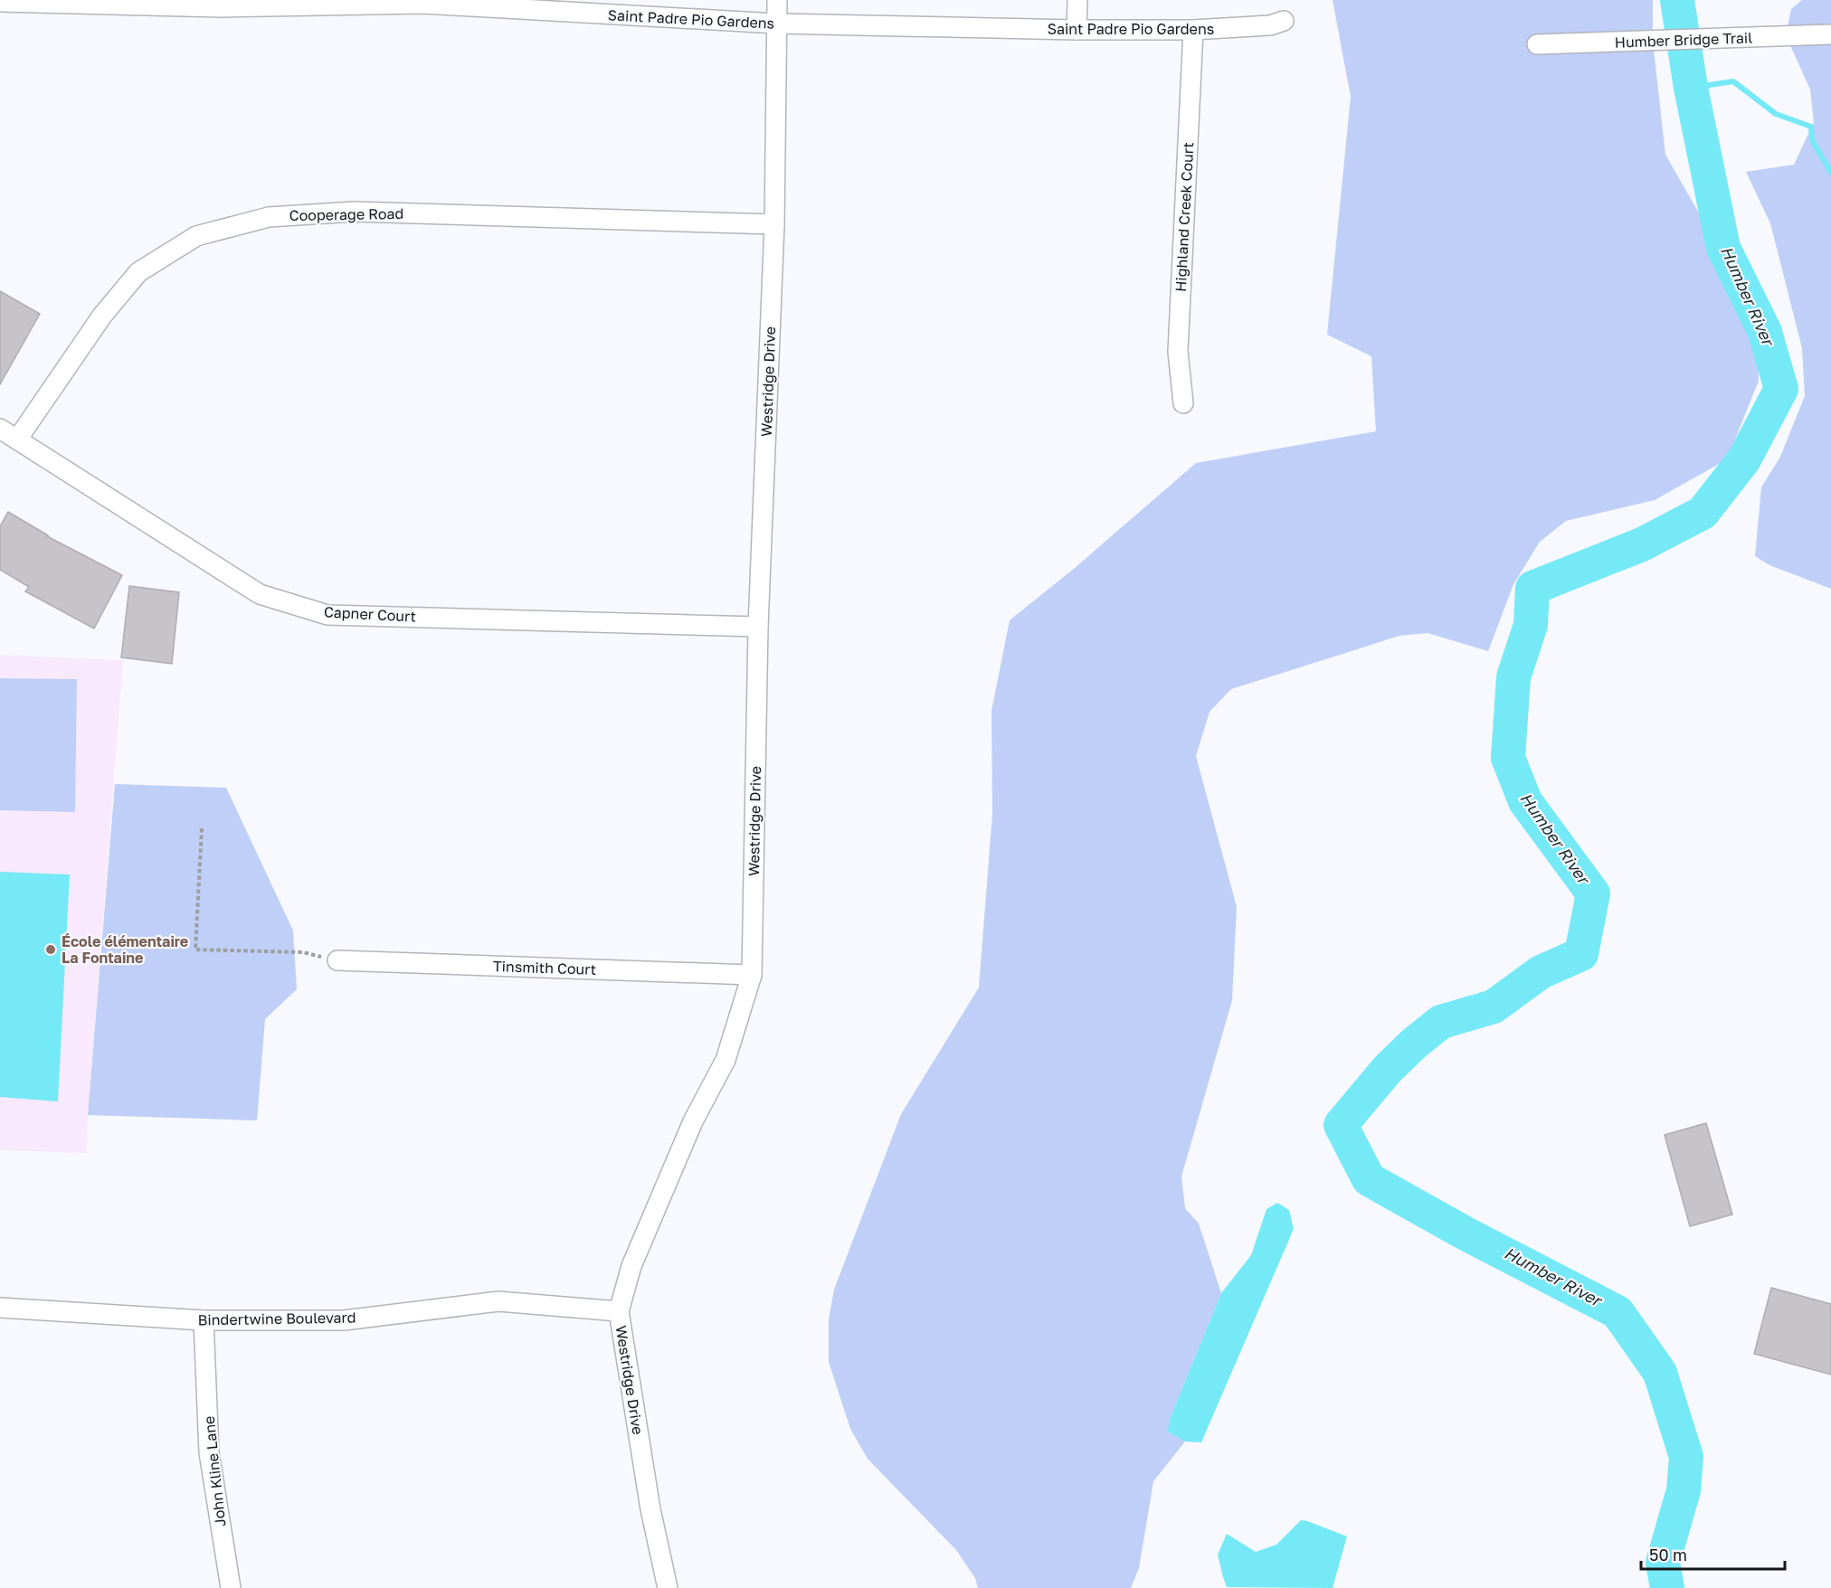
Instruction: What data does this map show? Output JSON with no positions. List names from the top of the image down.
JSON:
{
  "streets": {
    "street": [
      "Saint Padre Pio Gardens",
      "Humber Bridge Trail",
      "Cooperage Road",
      "Highland Creek Court",
      "Westridge Drive",
      "Capner Court",
      "Tinsmith Court",
      "Bindertwine Boulevard",
      "John Kline Lane"
    ]
  },
  "crossings": [
    ["Saint Padre Pio Gardens", "Highland Creek Court"],
    ["Saint Padre Pio Gardens", "Westridge Drive"],
    ["Cooperage Road", "Westridge Drive"],
    ["Cooperage Road", "Capner Court"],
    ["Westridge Drive", "Capner Court"],
    ["Westridge Drive", "Tinsmith Court"],
    ["Westridge Drive", "Bindertwine Boulevard"],
    ["Bindertwine Boulevard", "John Kline Lane"]
  ],
  "water": ["Humber River"],
  "places": ["École élémentaire La Fontaine"],
  "scale_bar": "50 m"
}
